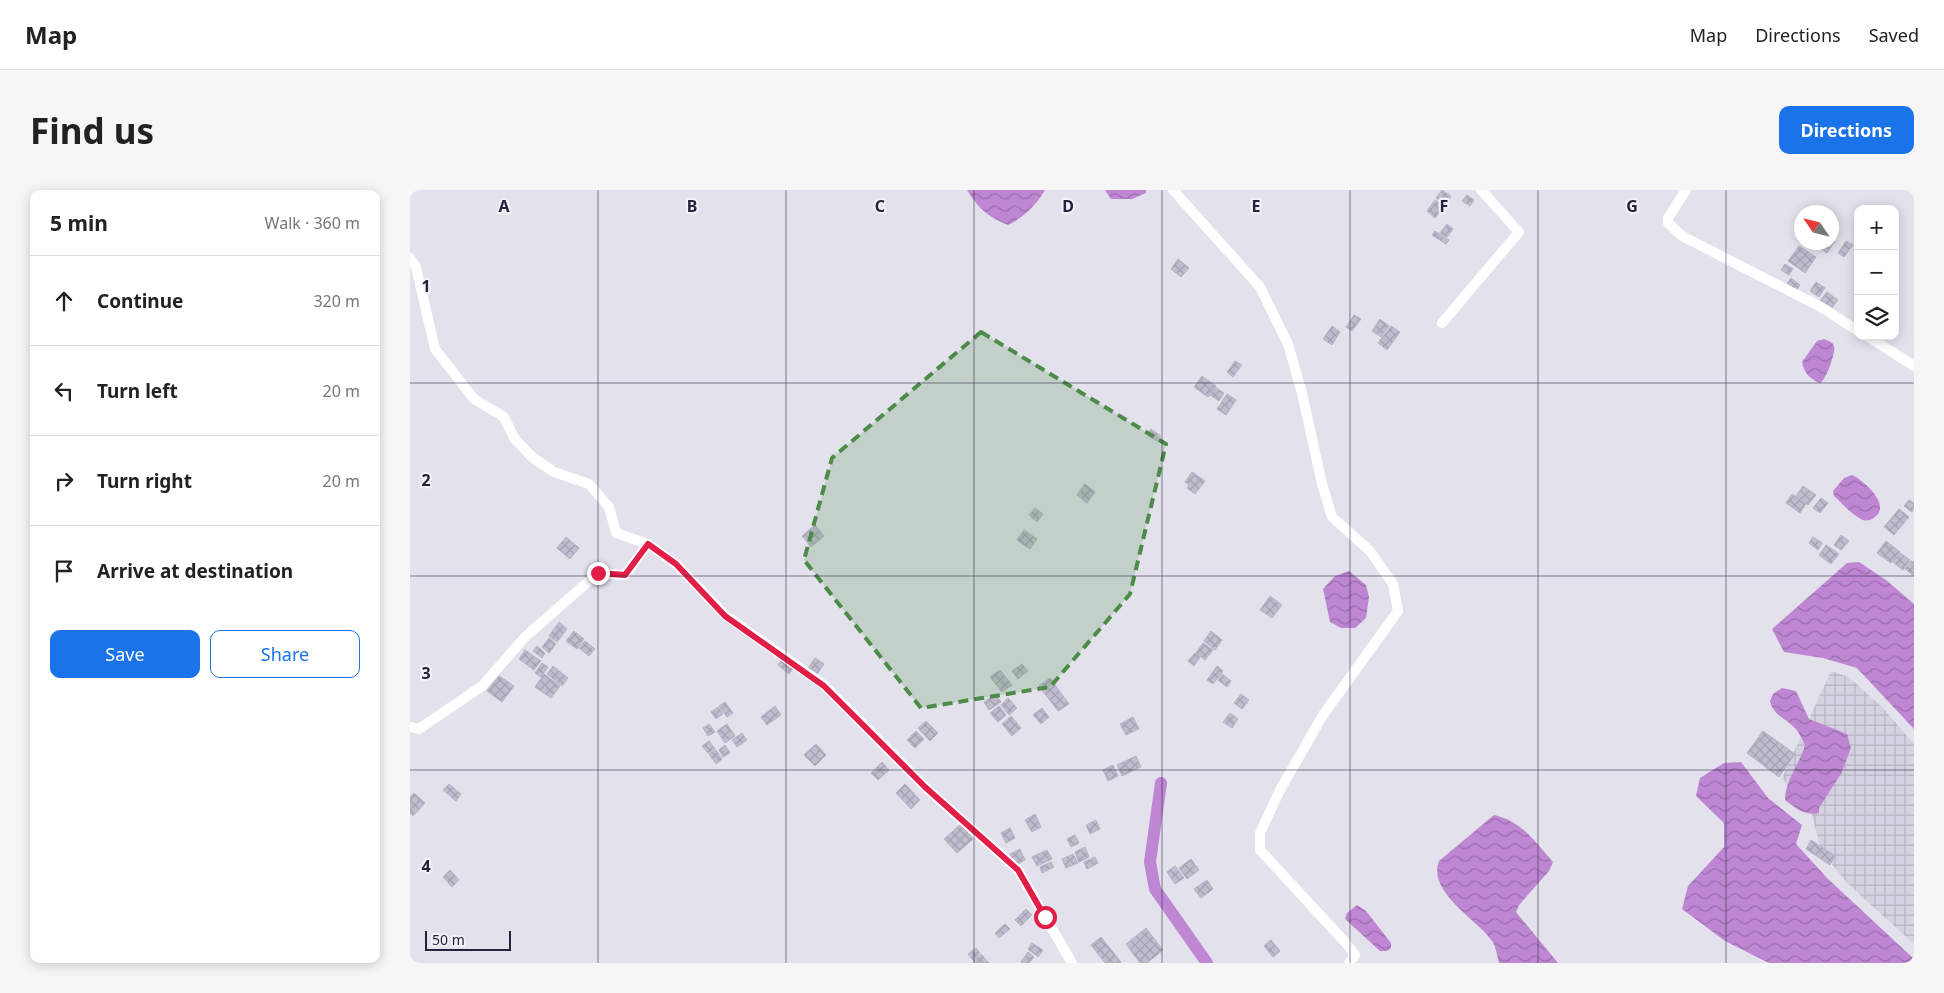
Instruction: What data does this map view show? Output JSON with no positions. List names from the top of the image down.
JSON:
{
  "scale_bar": "50 m",
  "north": "top left",
  "page": {
    "header": "Map",
    "nav": ["Map", "Directions", "Saved"],
    "buttons": [
      "Directions",
      ["Save", "Share"]
    ],
    "title": "Find us",
    "heading": ["5 min", "Walk · 360 m"],
    "map_buttons": ["+", "−"],
    "list": [
      ["Continue", "320 m"],
      ["Turn left", "20 m"],
      ["Turn right", "20 m"],
      "Arrive at destination"
    ],
    "scale": "50 m"
  },
  "grid": {
    "columns": [
      "A",
      "B",
      "C",
      "D",
      "E",
      "F",
      "G"
    ],
    "rows": [
      "1",
      "2",
      "3",
      "4"
    ]
  }
}
